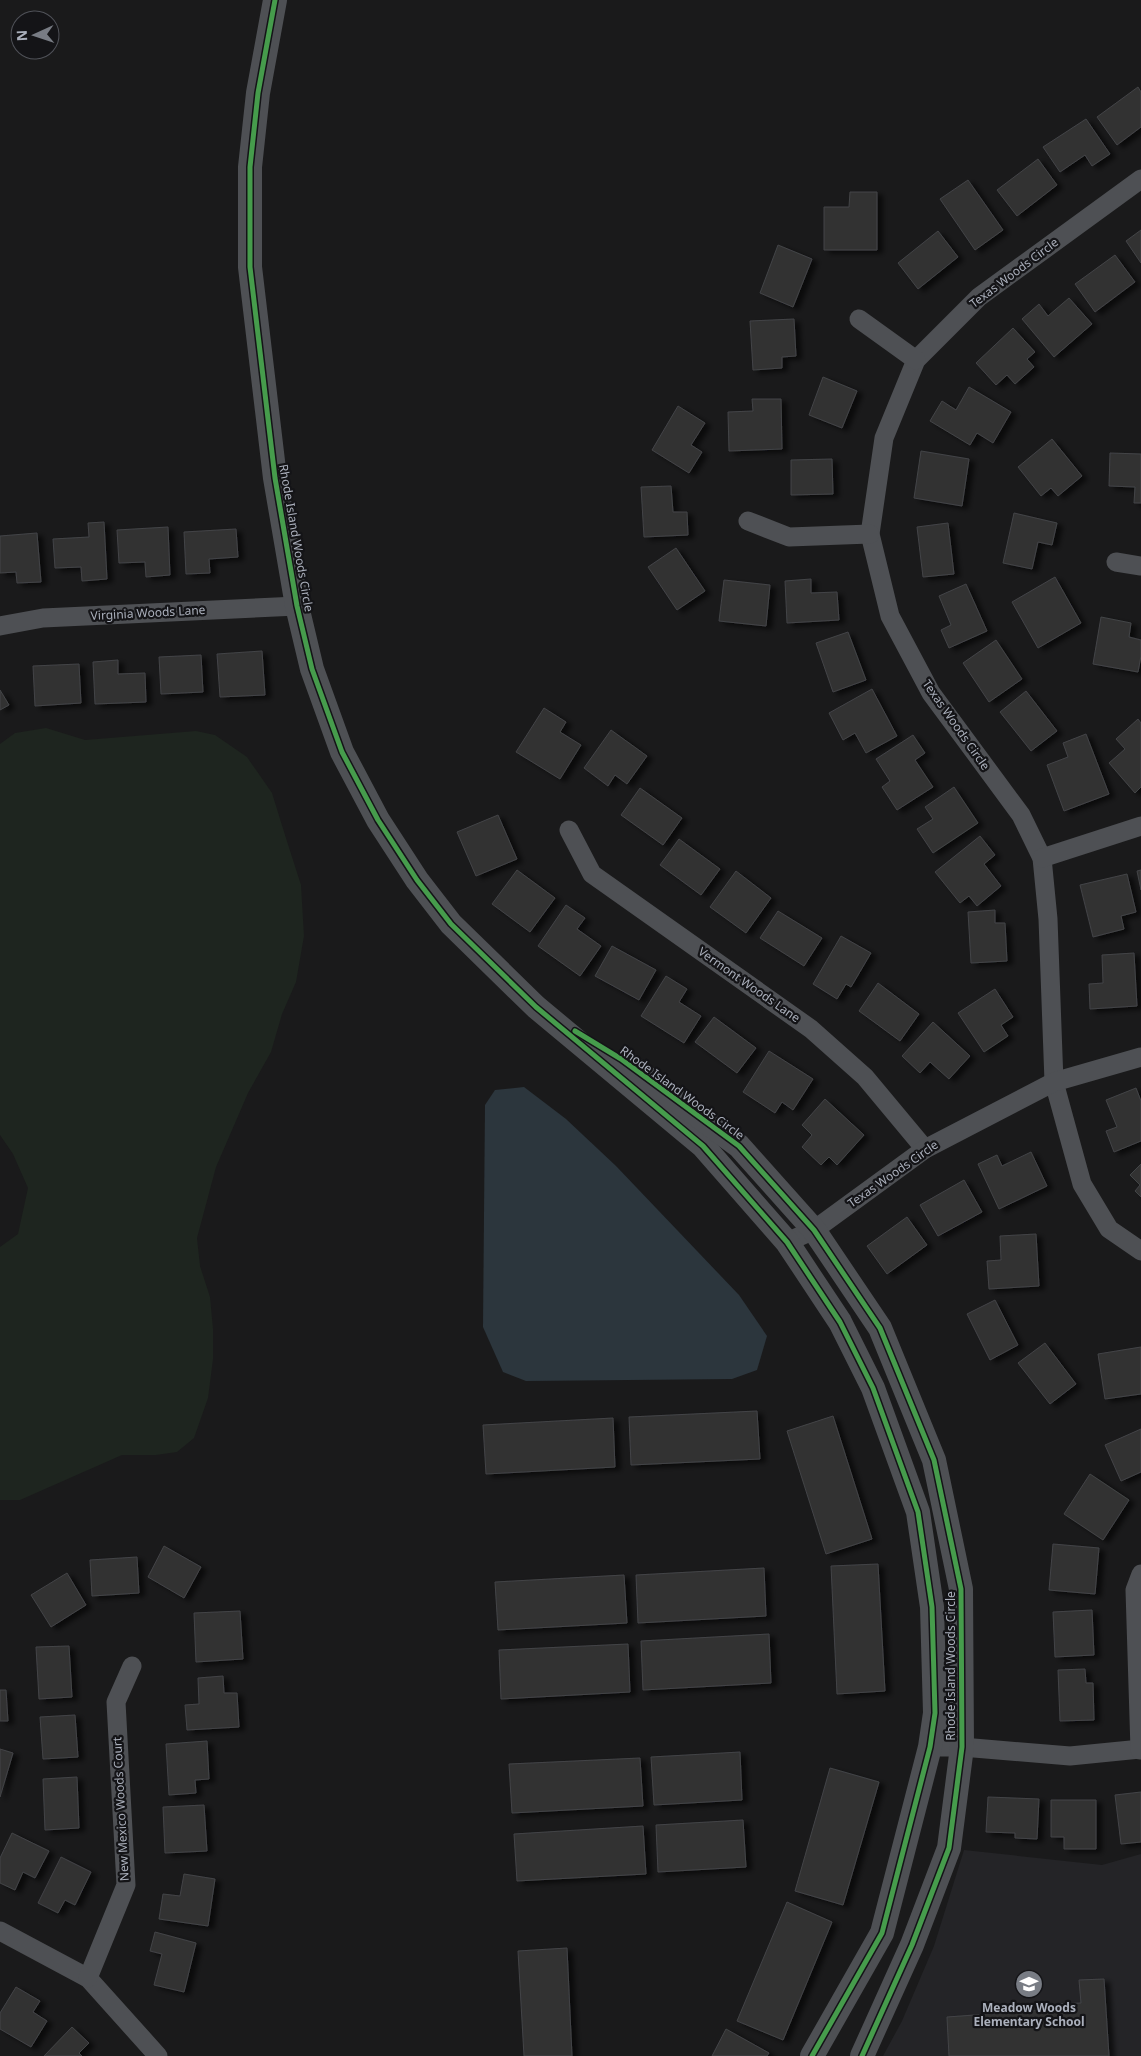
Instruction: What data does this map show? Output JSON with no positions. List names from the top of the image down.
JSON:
{
  "streets": {
    "street": [
      "Texas Woods Circle",
      "Rhode Island Woods Circle",
      "Virginia Woods Lane",
      "Vermont Woods Lane",
      "New Mexico Woods Court"
    ]
  },
  "crossings": [
    ["Texas Woods Circle", "Rhode Island Woods Circle"],
    ["Texas Woods Circle", "Vermont Woods Lane"],
    ["Rhode Island Woods Circle", "Virginia Woods Lane"]
  ],
  "places": {
    "school or university": ["Meadow Woods Elementary School"]
  },
  "north": "left"
}
